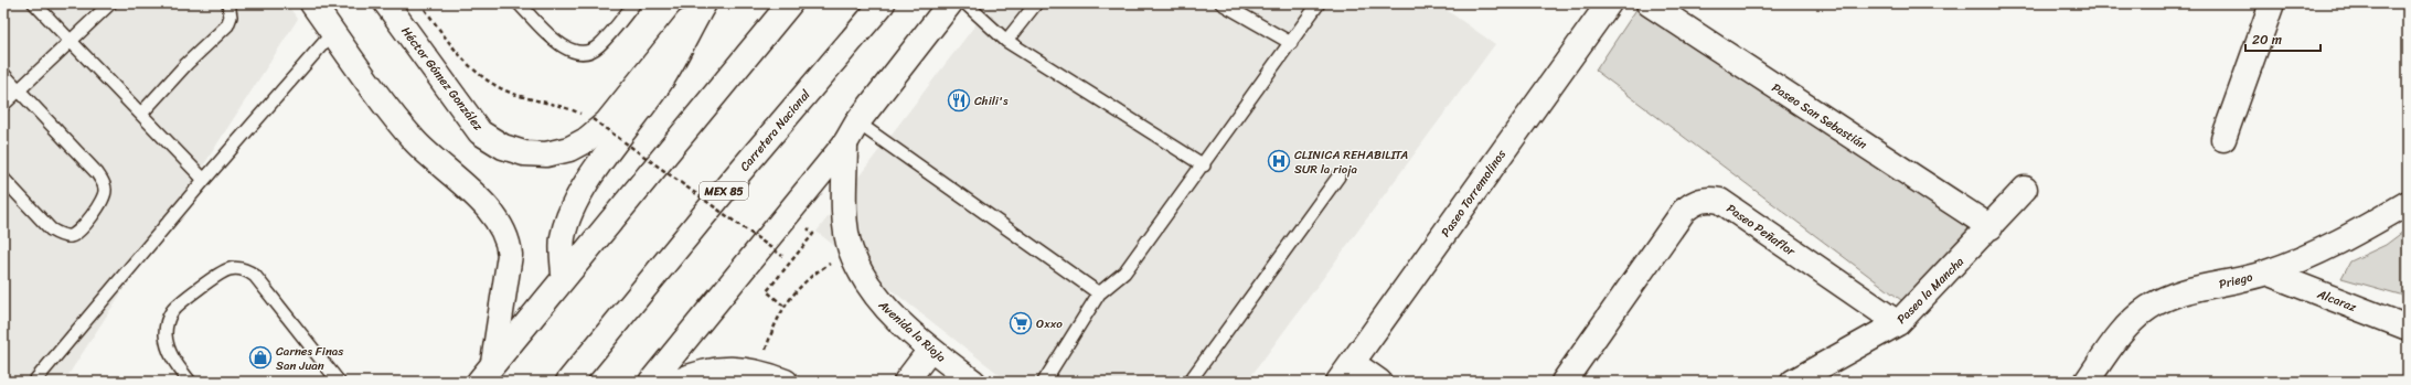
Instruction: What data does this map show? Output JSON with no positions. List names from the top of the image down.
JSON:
{
  "streets": {
    "main road": [
      "Héctor Gómez González",
      "Paseo San Sebastián",
      "Carretera Nacional",
      "MEX 85",
      "Paseo Torremolinos",
      "Paseo Peñaflor",
      "Priego",
      "Paseo la Mancha",
      "Alcaraz",
      "Avenida la Rioja"
    ]
  },
  "crossings": [
    ["Paseo San Sebastián", "Paseo la Mancha"],
    ["Paseo Peñaflor", "Paseo la Mancha"],
    ["Priego", "Alcaraz"]
  ],
  "places": {
    "restaurant": ["Chili's"],
    "hospital": ["CLINICA REHABILITA SUR la rioja"],
    "supermarket": ["Oxxo"],
    "shop": ["Carnes Finas San Juan"]
  },
  "scale_bar": "20 m"
}
